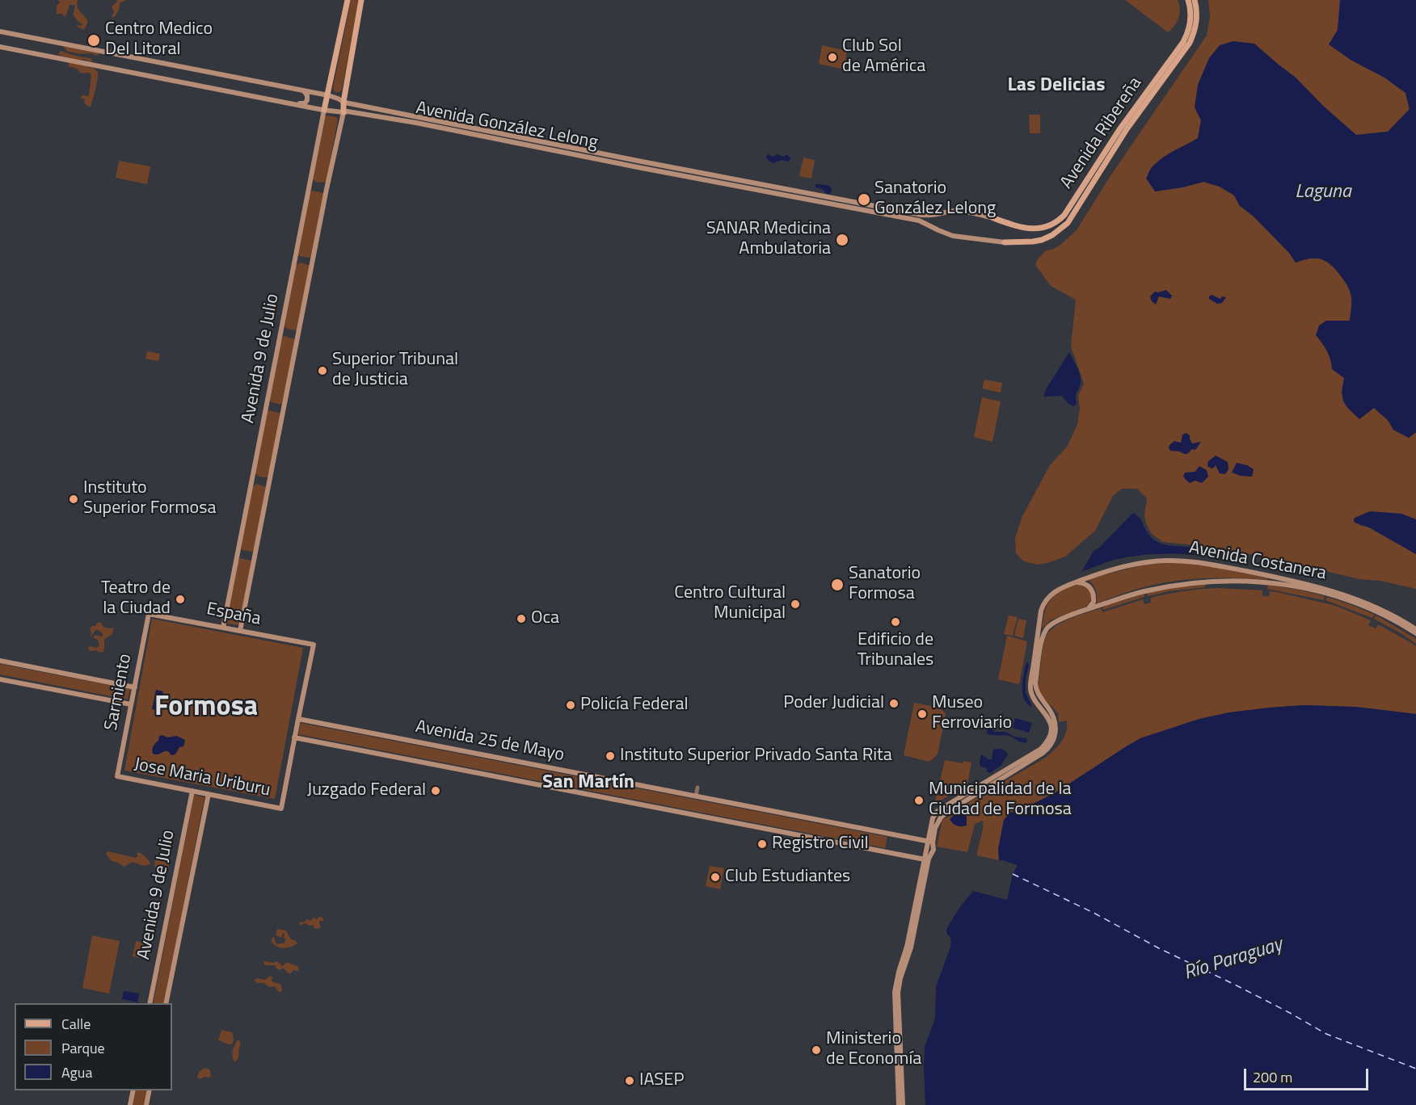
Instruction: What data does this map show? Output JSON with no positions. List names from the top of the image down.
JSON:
{
  "streets": {
    "main road": [
      "Avenida González Lelong",
      "Avenida Ribereña",
      "Avenida 9 de Julio",
      "Avenida Costanera",
      "España",
      "Sarmiento",
      "Avenida 25 de Mayo",
      "Jose Maria Uriburu"
    ]
  },
  "crossings": [
    ["Avenida González Lelong", "Avenida Ribereña"],
    ["Avenida González Lelong", "Avenida 9 de Julio"],
    ["Avenida 9 de Julio", "España"],
    ["Avenida 9 de Julio", "Jose Maria Uriburu"],
    ["Avenida Costanera", "Avenida 25 de Mayo"],
    ["España", "Sarmiento"],
    ["España", "Avenida 25 de Mayo"],
    ["Sarmiento", "Jose Maria Uriburu"],
    ["Avenida 25 de Mayo", "Jose Maria Uriburu"]
  ],
  "districts": ["Las Delicias", "Formosa", "San Martín"],
  "water": ["Laguna", "Río Paraguay"],
  "places": [
    "Centro Medico Del Litoral",
    "Club Sol de América",
    "Sanatorio González Lelong",
    "SANAR Medicina Ambulatoria",
    "Superior Tribunal de Justicia",
    "Instituto Superior Formosa",
    "Sanatorio Formosa",
    "Teatro de la Ciudad",
    "Centro Cultural Municipal",
    "Oca",
    "Edificio de Tribunales",
    "Poder Judicial",
    "Policía Federal",
    "Museo Ferroviario",
    "Instituto Superior Privado Santa Rita",
    "Juzgado Federal",
    "Municipalidad de la Ciudad de Formosa",
    "Registro Civil",
    "Club Estudiantes",
    "Ministerio de Economía",
    "IASEP"
  ],
  "legend": ["Calle", "Parque", "Agua"],
  "scale_bar": "200 m"
}
